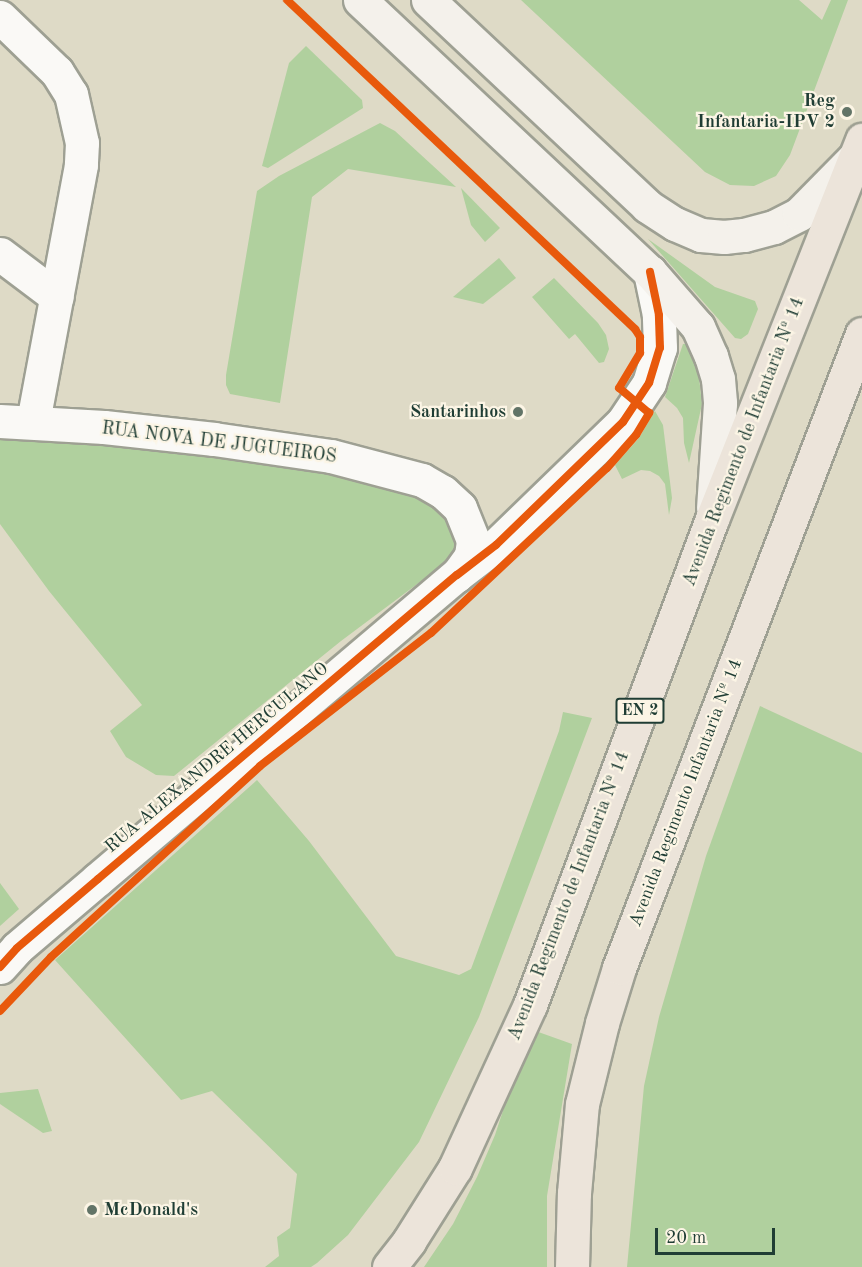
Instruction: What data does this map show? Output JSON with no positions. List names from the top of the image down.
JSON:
{
  "streets": {
    "main road": ["Avenida Regimento de Infantaria Nº 14", "EN 2", "Avenida Regimento Infantaria Nº 14"],
    "street": ["RUA NOVA DE JUGUEIROS", "RUA ALEXANDRE HERCULANO"]
  },
  "crossings": [
    ["RUA NOVA DE JUGUEIROS", "RUA ALEXANDRE HERCULANO"]
  ],
  "places": ["Reg Infantaria-IPV 2", "Santarinhos", "McDonald's"],
  "scale_bar": "20 m"
}
